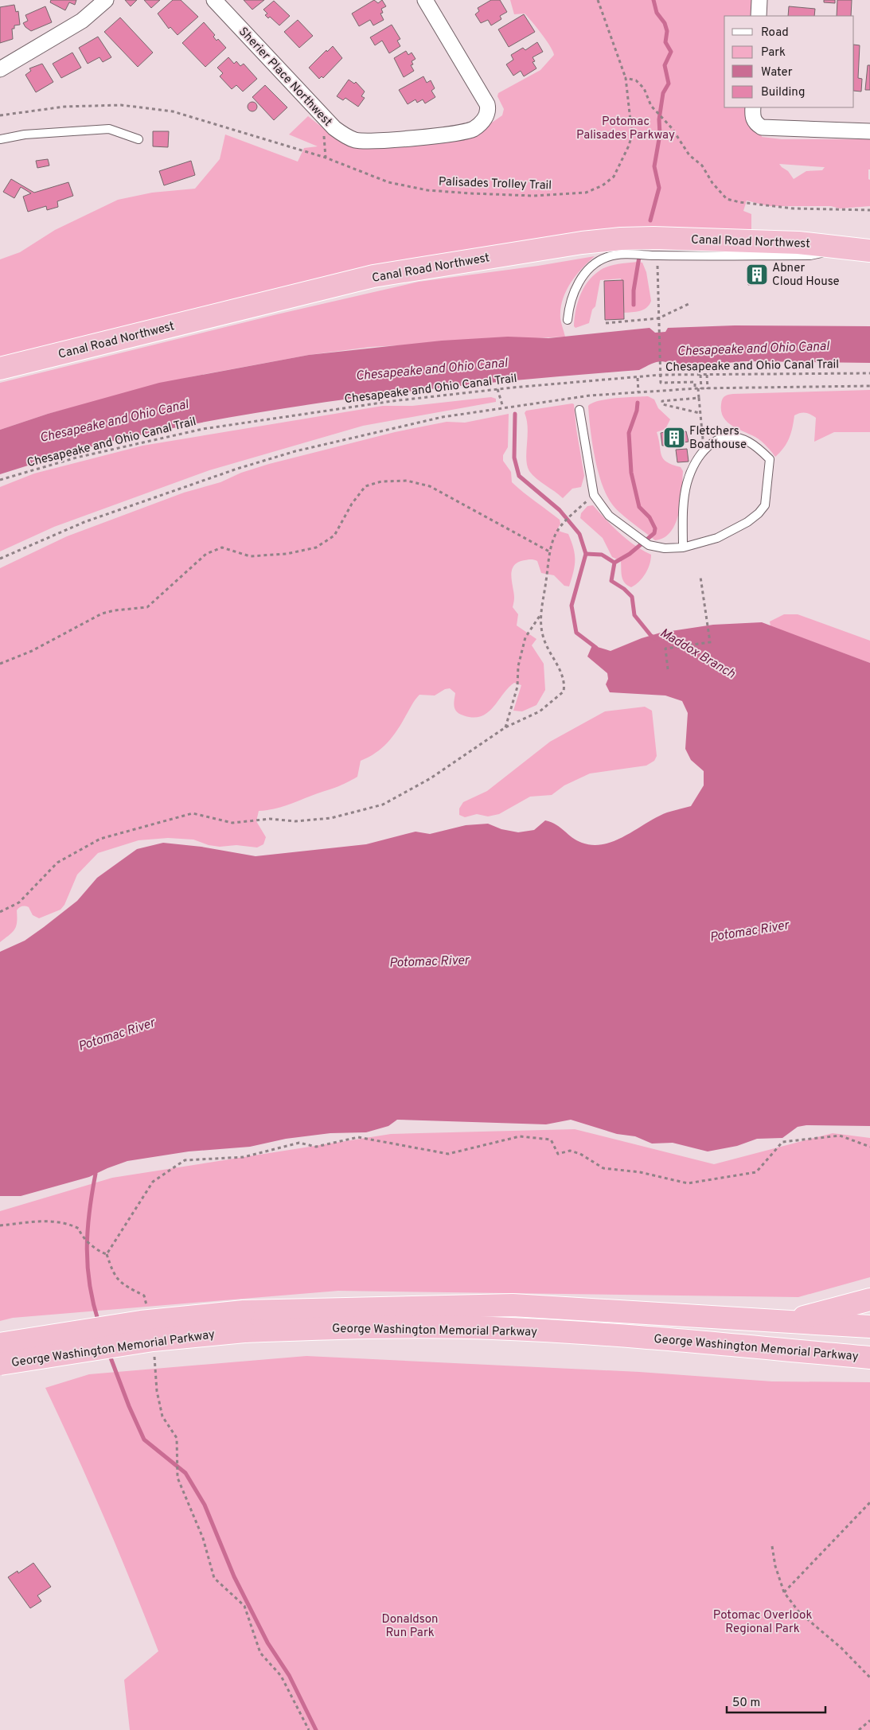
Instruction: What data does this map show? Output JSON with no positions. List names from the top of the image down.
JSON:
{
  "streets": {
    "highway": ["Canal Road Northwest", "George Washington Memorial Parkway"],
    "street": ["Sherier Place Northwest"],
    "path": ["Palisades Trolley Trail", "Chesapeake and Ohio Canal Trail"]
  },
  "water": ["Chesapeake and Ohio Canal", "Maddox Branch", "Potomac River"],
  "parks": ["Potomac Palisades Parkway", "Potomac Overlook Regional Park", "Donaldson Run Park"],
  "places": {
    "building": ["Abner Cloud House", "Fletchers Boathouse"]
  },
  "legend": [
    "Road",
    "Park",
    "Water",
    "Building"
  ],
  "scale_bar": "50 m"
}
